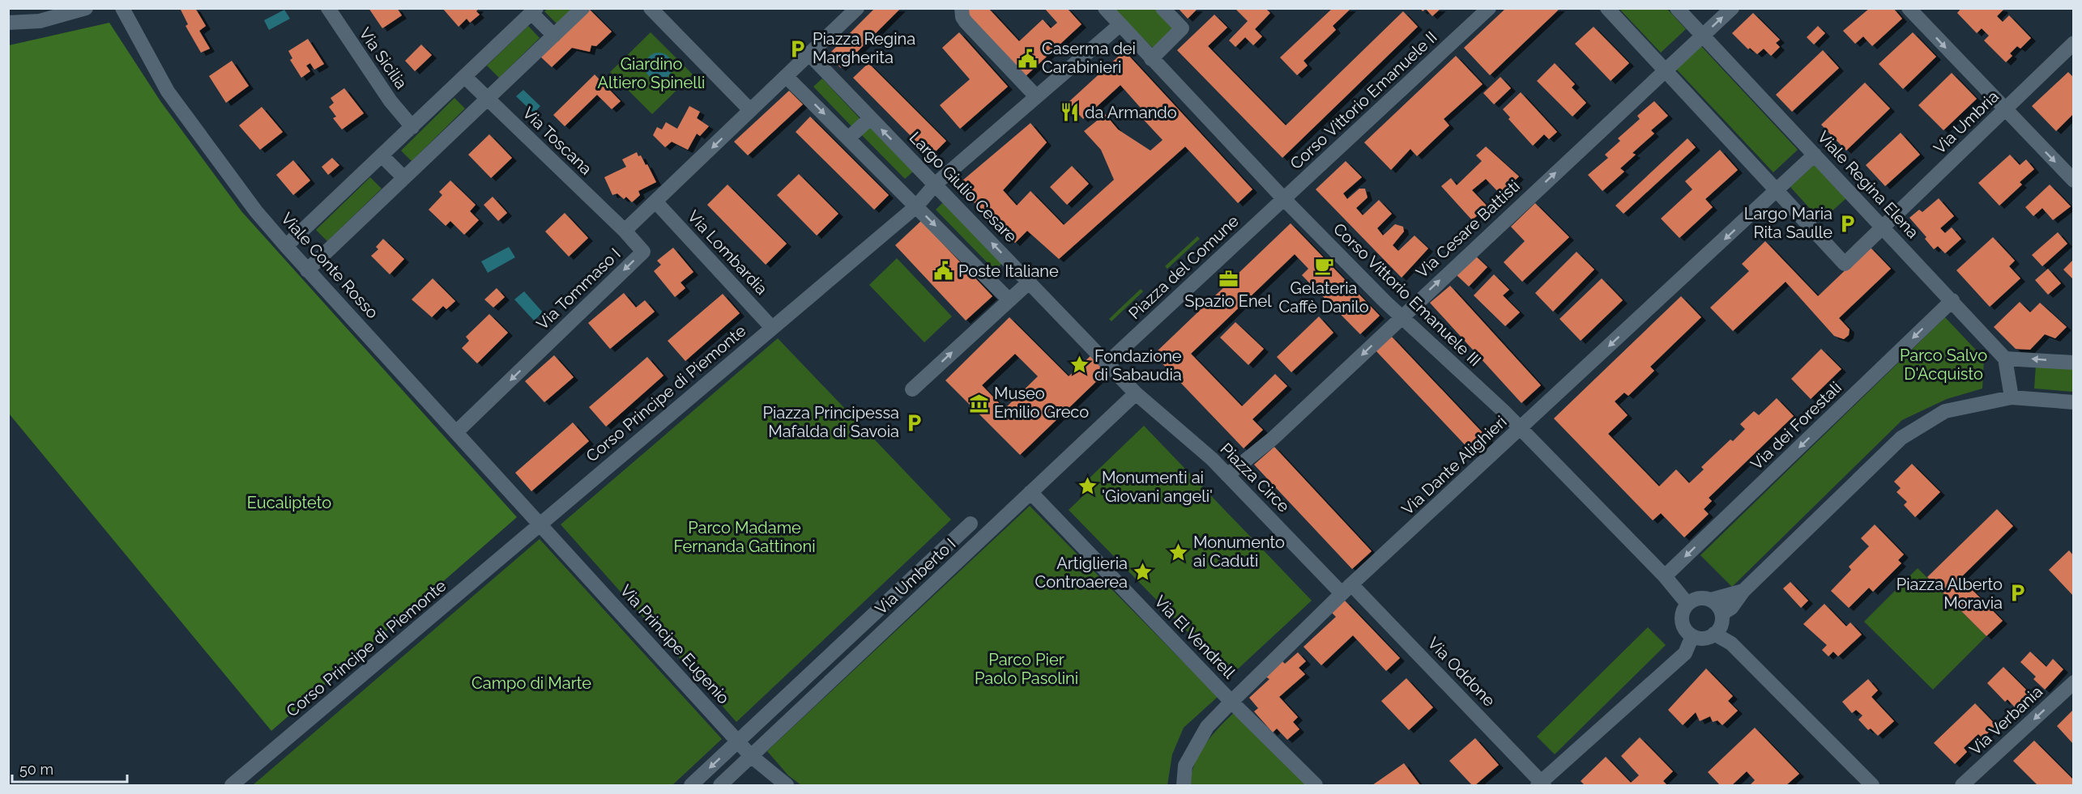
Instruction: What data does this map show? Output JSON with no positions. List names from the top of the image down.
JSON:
{
  "streets": {
    "street": [
      "Via Sicilia",
      "Corso Vittorio Emanuele II",
      "Via Umbria",
      "Via Toscana",
      "Viale Regina Elena",
      "Largo Giulio Cesare",
      "Via Cesare Battisti",
      "Via Lombardia",
      "Viale Conte Rosso",
      "Piazza del Comune",
      "Via Tommaso I",
      "Corso Vittorio Emanuele III",
      "Corso Principe di Piemonte",
      "Via dei Forestali",
      "Via Dante Alighieri",
      "Piazza Circe",
      "Via Umberto I",
      "Via El Vendrell",
      "Via Principe Eugenio",
      "Via Oddone",
      "Via Verbania"
    ]
  },
  "crossings": [
    ["Corso Vittorio Emanuele II", "Piazza del Comune"],
    ["Corso Vittorio Emanuele II", "Corso Vittorio Emanuele III"],
    ["Via Umbria", "Viale Regina Elena"],
    ["Via Toscana", "Via Tommaso I"],
    ["Viale Regina Elena", "Via Cesare Battisti"],
    ["Viale Regina Elena", "Via dei Forestali"],
    ["Viale Regina Elena", "Via Dante Alighieri"],
    ["Largo Giulio Cesare", "Corso Principe di Piemonte"],
    ["Via Cesare Battisti", "Corso Vittorio Emanuele III"],
    ["Via Cesare Battisti", "Piazza Circe"],
    ["Via Lombardia", "Via Tommaso I"],
    ["Via Lombardia", "Corso Principe di Piemonte"],
    ["Viale Conte Rosso", "Via Tommaso I"],
    ["Viale Conte Rosso", "Corso Principe di Piemonte"],
    ["Viale Conte Rosso", "Via Principe Eugenio"],
    ["Piazza del Comune", "Corso Vittorio Emanuele III"],
    ["Corso Vittorio Emanuele III", "Corso Principe di Piemonte"],
    ["Corso Vittorio Emanuele III", "Via dei Forestali"],
    ["Corso Vittorio Emanuele III", "Via Dante Alighieri"],
    ["Corso Principe di Piemonte", "Via Principe Eugenio"],
    ["Via Dante Alighieri", "Piazza Circe"],
    ["Via Dante Alighieri", "Via El Vendrell"],
    ["Via Dante Alighieri", "Via Oddone"],
    ["Piazza Circe", "Via Umberto I"],
    ["Piazza Circe", "Via Oddone"],
    ["Via Umberto I", "Via El Vendrell"],
    ["Via Umberto I", "Via Principe Eugenio"]
  ],
  "one_way": ["Via Tommaso I", "Via Dante Alighieri", "Via Verbania"],
  "parks": [
    "Giardino Altiero Spinelli",
    "Parco Salvo D'Acquisto",
    "Eucalipteto",
    "Parco Madame Fernanda Gattinoni",
    "Parco Pier Paolo Pasolini",
    "Campo di Marte"
  ],
  "places": {
    "parking": [
      "Piazza Regina Margherita",
      "Largo Maria Rita Saulle",
      "Piazza Principessa Mafalda di Savoia",
      "Piazza Alberto Moravia"
    ],
    "public building": ["Caserma dei Carabinieri", "Poste Italiane"],
    "restaurant": ["da Armando"],
    "cafe": ["Gelateria Caffè Danilo"],
    "office": ["Spazio Enel"],
    "place": [
      "Fondazione di Sabaudia",
      "Monumenti ai 'Giovani angeli'",
      "Monumento ai Caduti",
      "Artiglieria Controaerea"
    ],
    "museum": ["Museo Emilio Greco"]
  },
  "scale_bar": "50 m"
}
